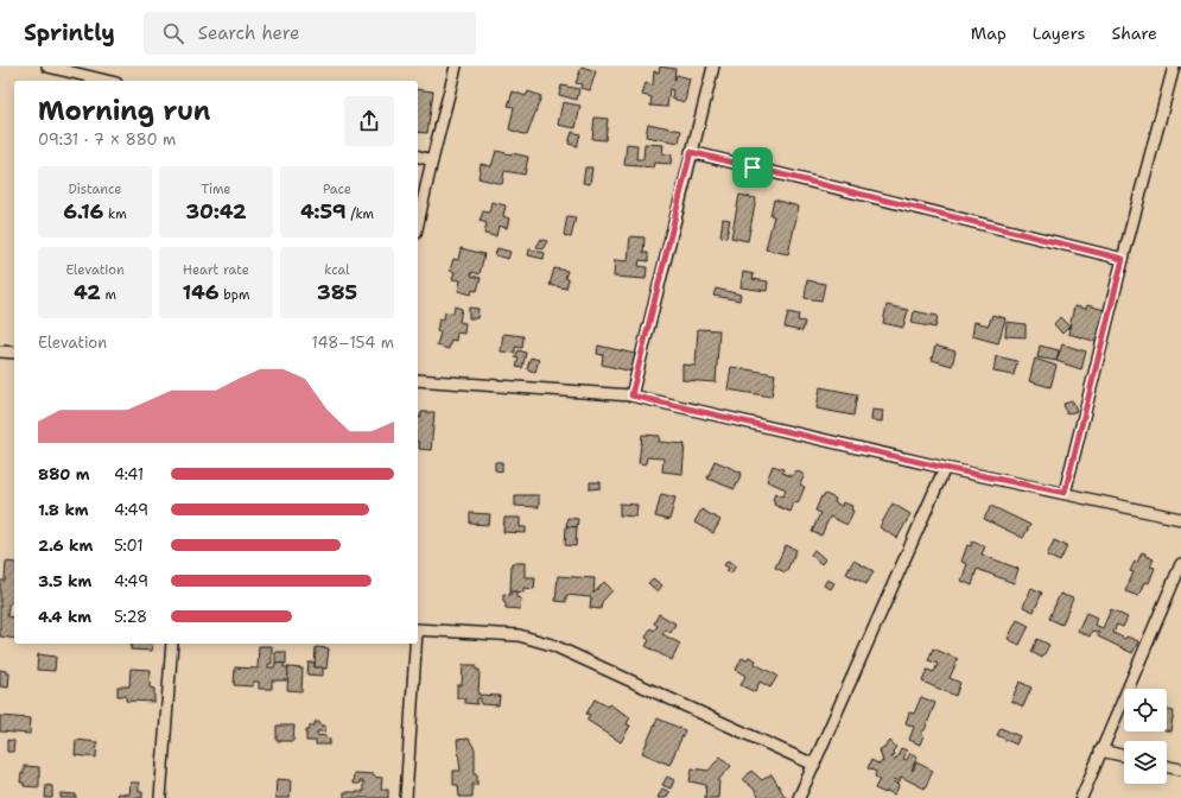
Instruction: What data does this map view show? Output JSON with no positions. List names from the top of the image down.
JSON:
{
  "page": {
    "header": "Sprintly",
    "search": "Search here",
    "nav": ["Map", "Layers", "Share"],
    "heading": ["Morning run", "09:31 · 7 × 880 m"],
    "stats": [
      ["Distance", "6.16 km"],
      ["Time", "30:42"],
      ["Pace", "4:59 /km"],
      ["Elevation", "42 m"],
      ["Heart rate", "146 bpm"],
      ["kcal", "385"]
    ],
    "chart": ["Elevation", "148–154 m"],
    "list": [
      {
        "name": "880 m",
        "note": "4:41"
      },
      {
        "name": "1.8 km",
        "note": "4:49"
      },
      {
        "name": "2.6 km",
        "note": "5:01"
      },
      {
        "name": "3.5 km",
        "note": "4:49"
      },
      {
        "name": "4.4 km",
        "note": "5:28"
      }
    ]
  }
}
